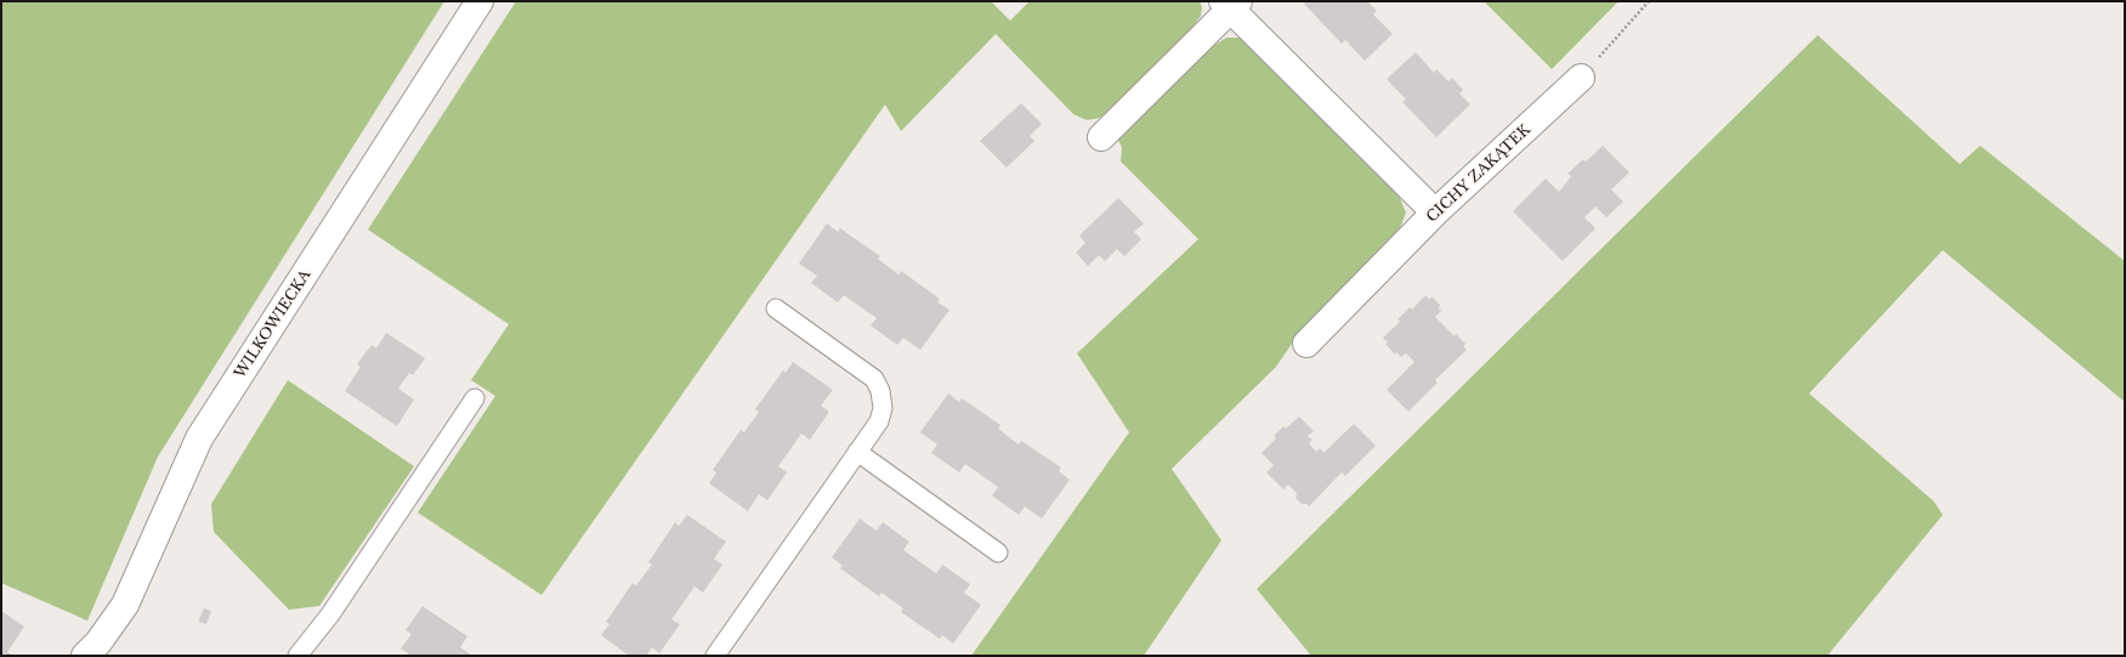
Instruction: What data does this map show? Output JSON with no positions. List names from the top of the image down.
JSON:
{
  "streets": {
    "street": ["CICHY ZAKĄTEK", "WILKOWIECKA"]
  }
}
